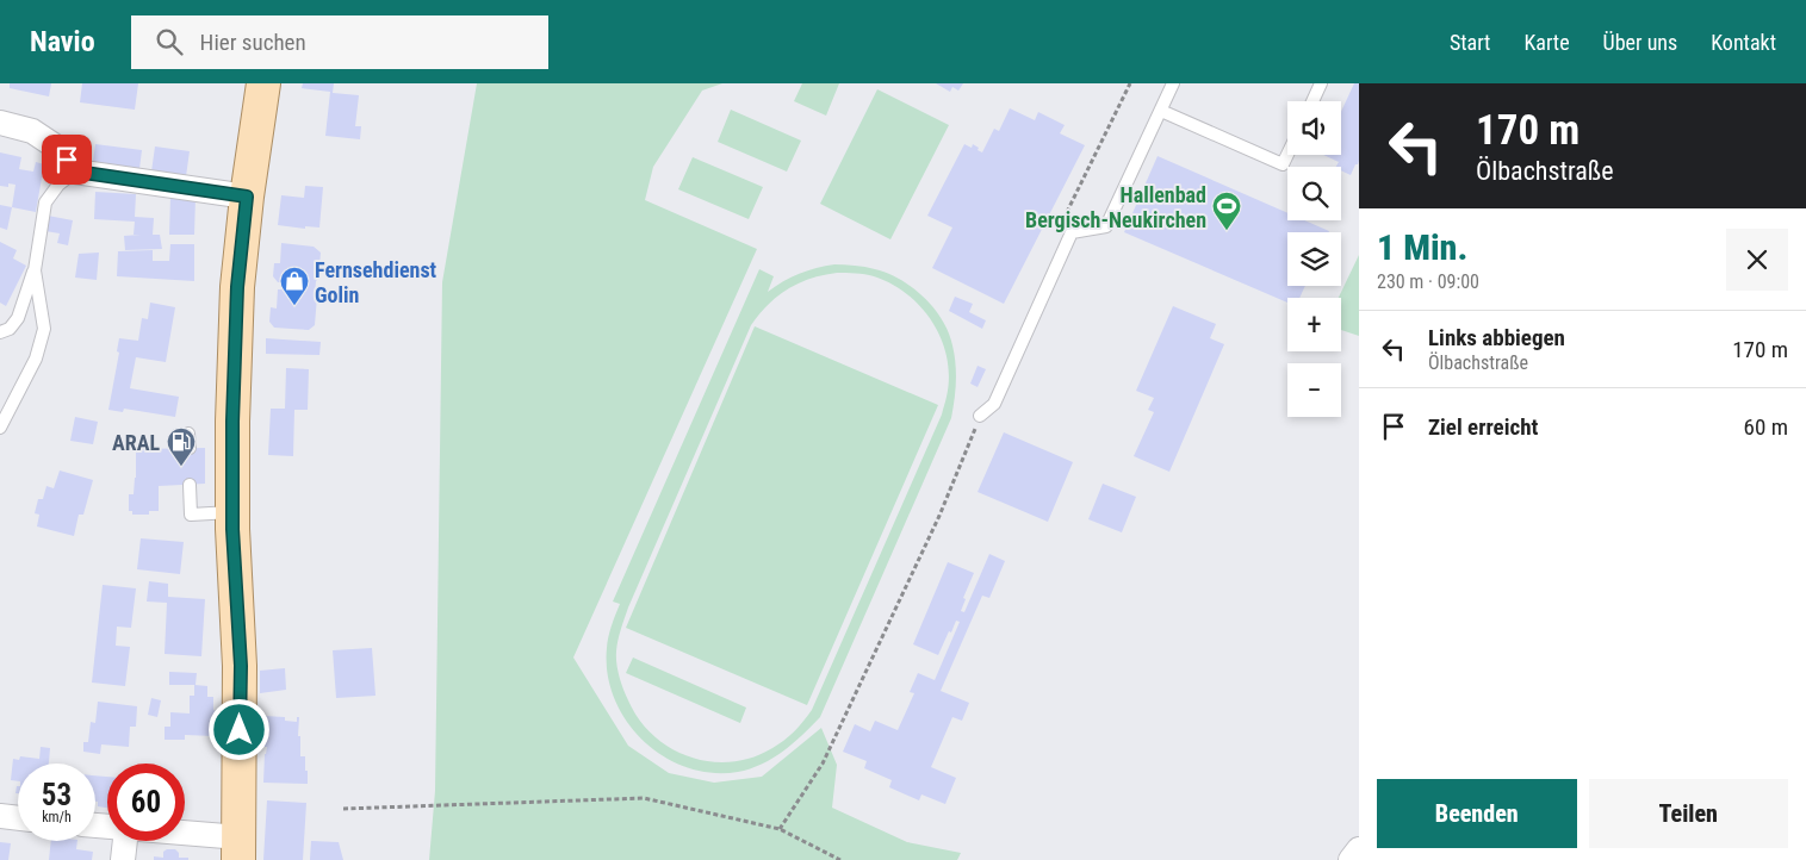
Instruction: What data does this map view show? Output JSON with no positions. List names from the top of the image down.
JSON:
{
  "places": {
    "sports": ["Hallenbad Bergisch-Neukirchen"],
    "shop": ["Fernsehdienst Golin"],
    "fuel station": ["ARAL"]
  },
  "page": {
    "header": "Navio",
    "search": "Hier suchen",
    "nav": [
      "Start",
      "Karte",
      "Über uns",
      "Kontakt"
    ],
    "turn": ["170 m", "Ölbachstraße"],
    "map_buttons": ["+", "−"],
    "heading": ["1 Min.", "230 m · 09:00"],
    "list": [
      {
        "name": "Links abbiegen",
        "note": "Ölbachstraße",
        "value": "170 m"
      },
      {
        "name": "Ziel erreicht",
        "value": "60 m"
      }
    ],
    "speed": "53 km/h",
    "limit": "60",
    "buttons": ["Beenden", "Teilen"]
  }
}
